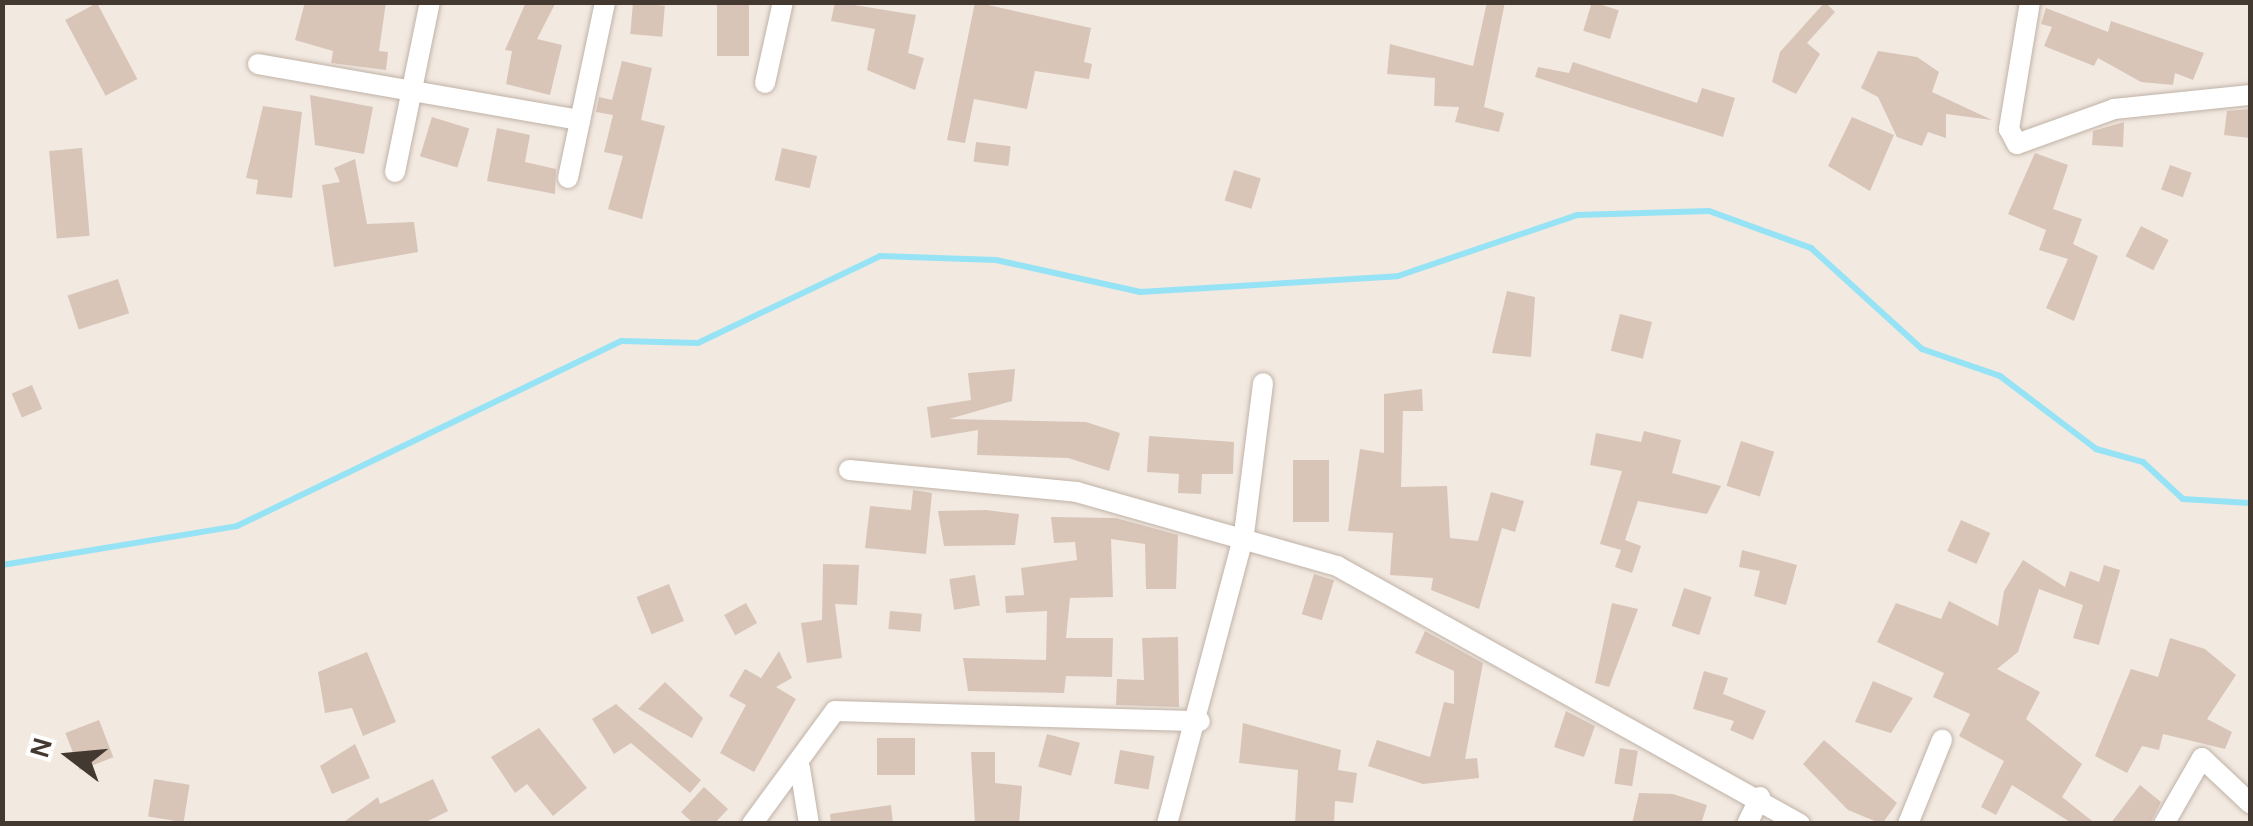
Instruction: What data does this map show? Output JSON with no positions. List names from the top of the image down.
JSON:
{
  "north": "left"
}
